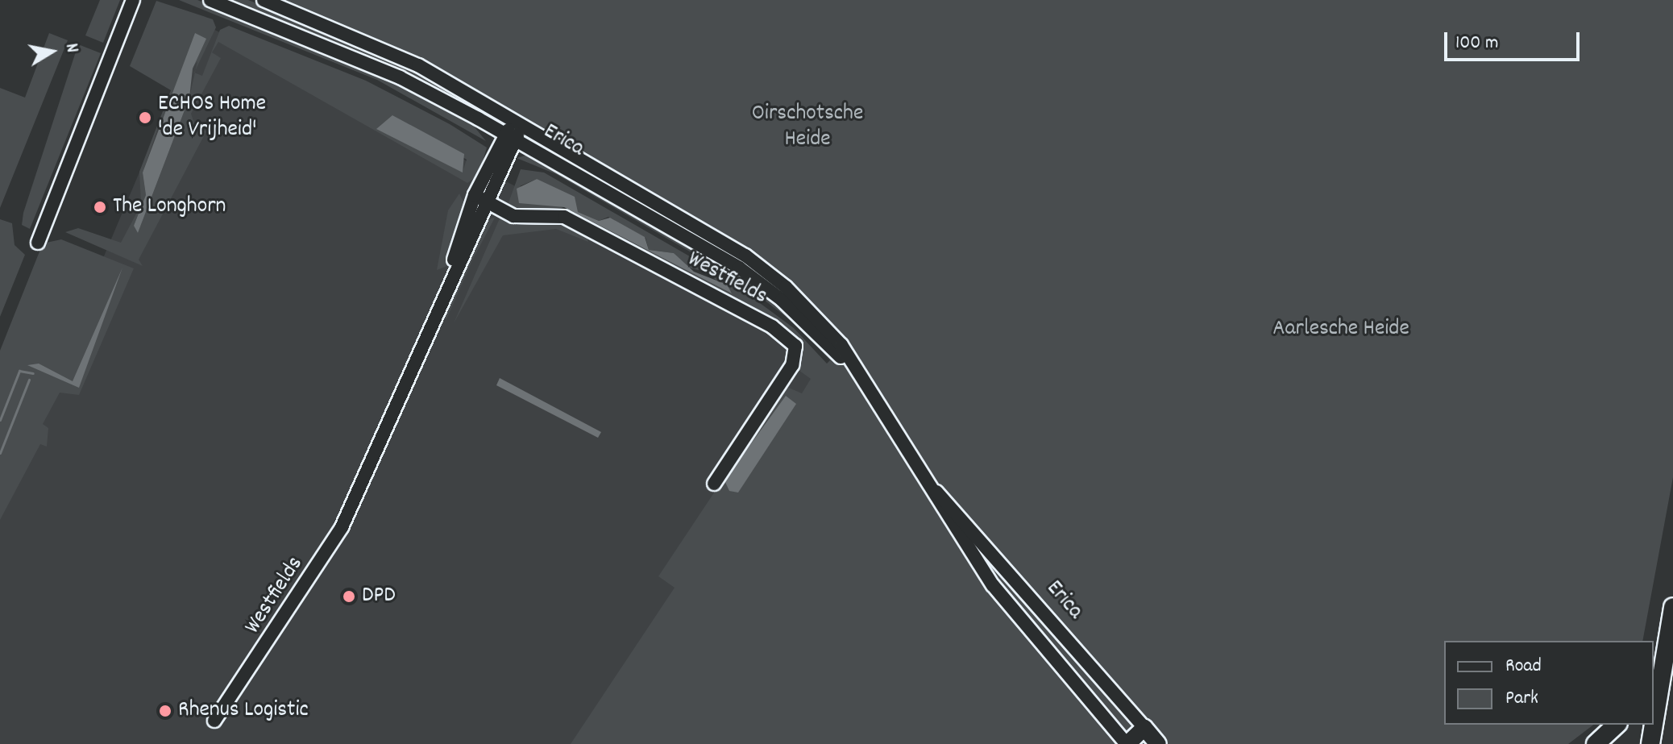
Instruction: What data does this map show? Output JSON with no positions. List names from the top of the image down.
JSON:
{
  "streets": {
    "main road": ["Erica"],
    "street": ["Westfields"]
  },
  "crossings": [
    ["Erica", "Westfields"]
  ],
  "parks": ["Oirschotsche Heide", "Aarlesche Heide"],
  "places": [
    "ECHOS Home 'de Vrijheid'",
    "The Longhorn",
    "DPD",
    "Rhenus Logistic"
  ],
  "legend": ["Road", "Park"],
  "scale_bar": "100 m",
  "north": "right"
}
